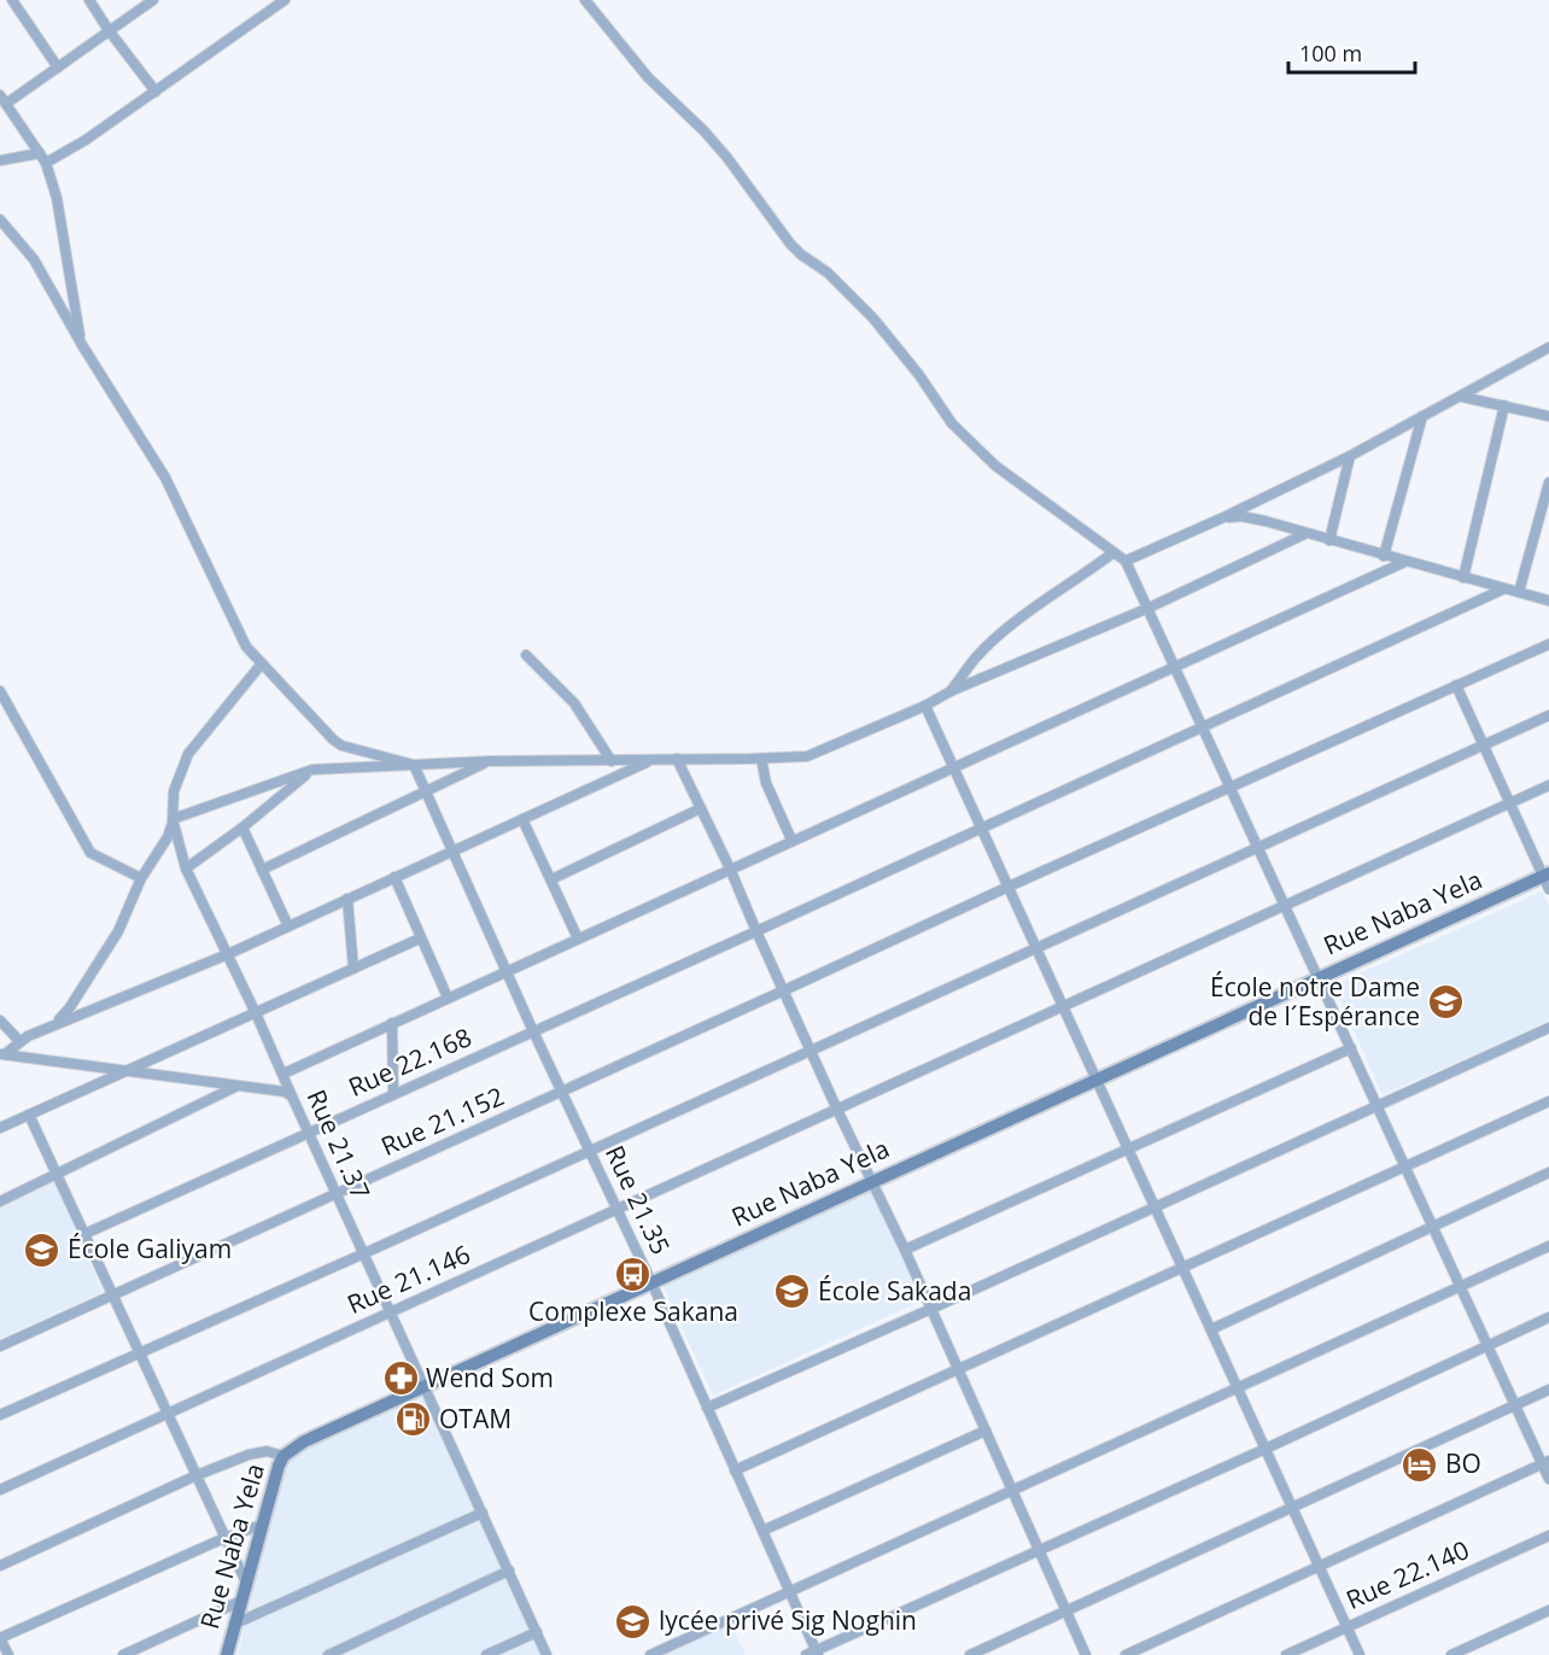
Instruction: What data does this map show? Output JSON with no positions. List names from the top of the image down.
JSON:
{
  "streets": {
    "street": [
      "Rue Naba Yela",
      "Rue 22.168",
      "Rue 21.152",
      "Rue 21.37",
      "Rue 21.35",
      "Rue 21.146",
      "Rue 22.140"
    ]
  },
  "crossings": [
    ["Rue Naba Yela", "Rue 21.37"],
    ["Rue Naba Yela", "Rue 21.35"],
    ["Rue 22.168", "Rue 21.37"],
    ["Rue 22.168", "Rue 21.35"],
    ["Rue 21.152", "Rue 21.37"],
    ["Rue 21.152", "Rue 21.35"],
    ["Rue 21.37", "Rue 21.146"],
    ["Rue 21.35", "Rue 21.146"]
  ],
  "places": {
    "school or university": [
      "École notre Dame de l´Espérance",
      "École Galiyam",
      "École Sakada",
      "lycée privé Sig Noghin"
    ],
    "bus stop": ["Complexe Sakana"],
    "pharmacy": ["Wend Som"],
    "fuel station": ["OTAM"],
    "hotel": ["BO"]
  },
  "scale_bar": "100 m"
}
